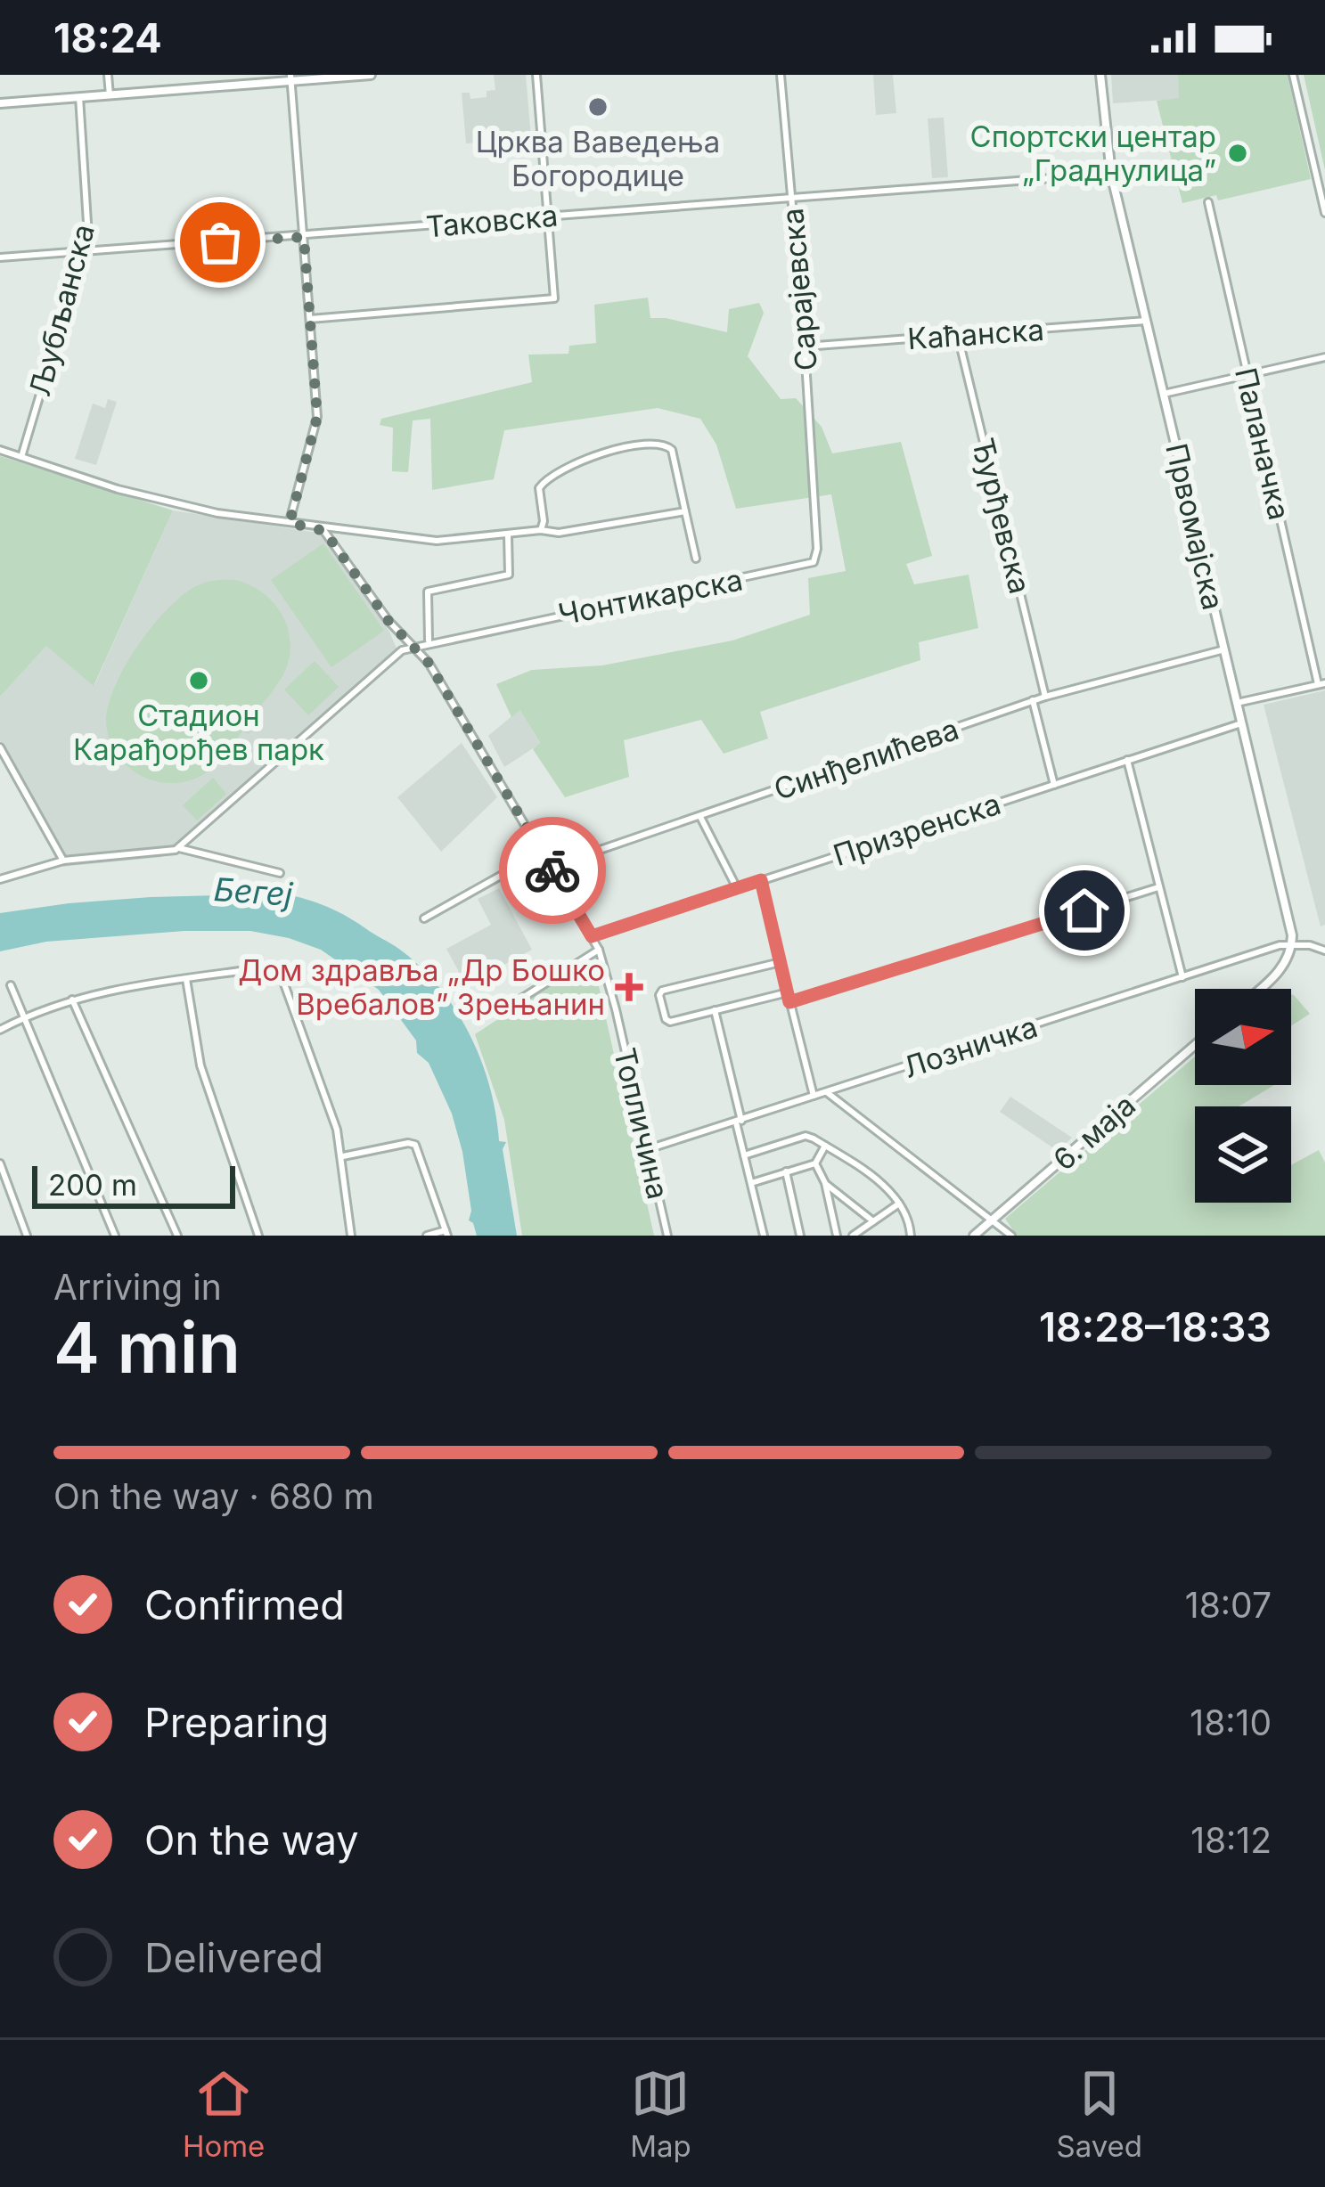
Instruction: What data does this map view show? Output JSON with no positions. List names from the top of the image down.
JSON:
{
  "streets": {
    "street": [
      "Таковска",
      "Сарајевска",
      "Љубљанска",
      "Каћанска",
      "Паланачка",
      "Ђурђевска",
      "Првомајска",
      "Чонтикарска",
      "Синђелићева",
      "Призренска",
      "Лозничка",
      "Топличина",
      "6. маја"
    ]
  },
  "crossings": [
    ["Таковска", "Сарајевска"],
    ["Таковска", "Љубљанска"],
    ["Таковска", "Првомајска"],
    ["Сарајевска", "Каћанска"],
    ["Сарајевска", "Чонтикарска"],
    ["Каћанска", "Ђурђевска"],
    ["Каћанска", "Првомајска"],
    ["Ђурђевска", "Синђелићева"],
    ["Првомајска", "Синђелићева"],
    ["Првомајска", "Призренска"],
    ["Првомајска", "Лозничка"],
    ["Чонтикарска", "Топличина"],
    ["Синђелићева", "Топличина"],
    ["Призренска", "Топличина"],
    ["Лозничка", "Топличина"]
  ],
  "water": ["Бегеј"],
  "places": {
    "other": ["Црква Ваведења Богородице", "Спортски центар „Граднулица”", "Стадион Карађорђев парк"],
    "health": ["Дом здравља „Др Бошко Вребалов” Зрењанин"]
  },
  "scale_bar": "200 m",
  "north": "right",
  "page": {
    "status": "18:24",
    "scale": "200 m",
    "heading": ["4 min", "Arriving in", "18:28–18:33"],
    "bar": "On the way · 680 m",
    "list": [
      ["Confirmed", "18:07"],
      ["Preparing", "18:10"],
      ["On the way", "18:12"],
      "Delivered"
    ],
    "tabs": ["Home", "Map", "Saved"]
  }
}
